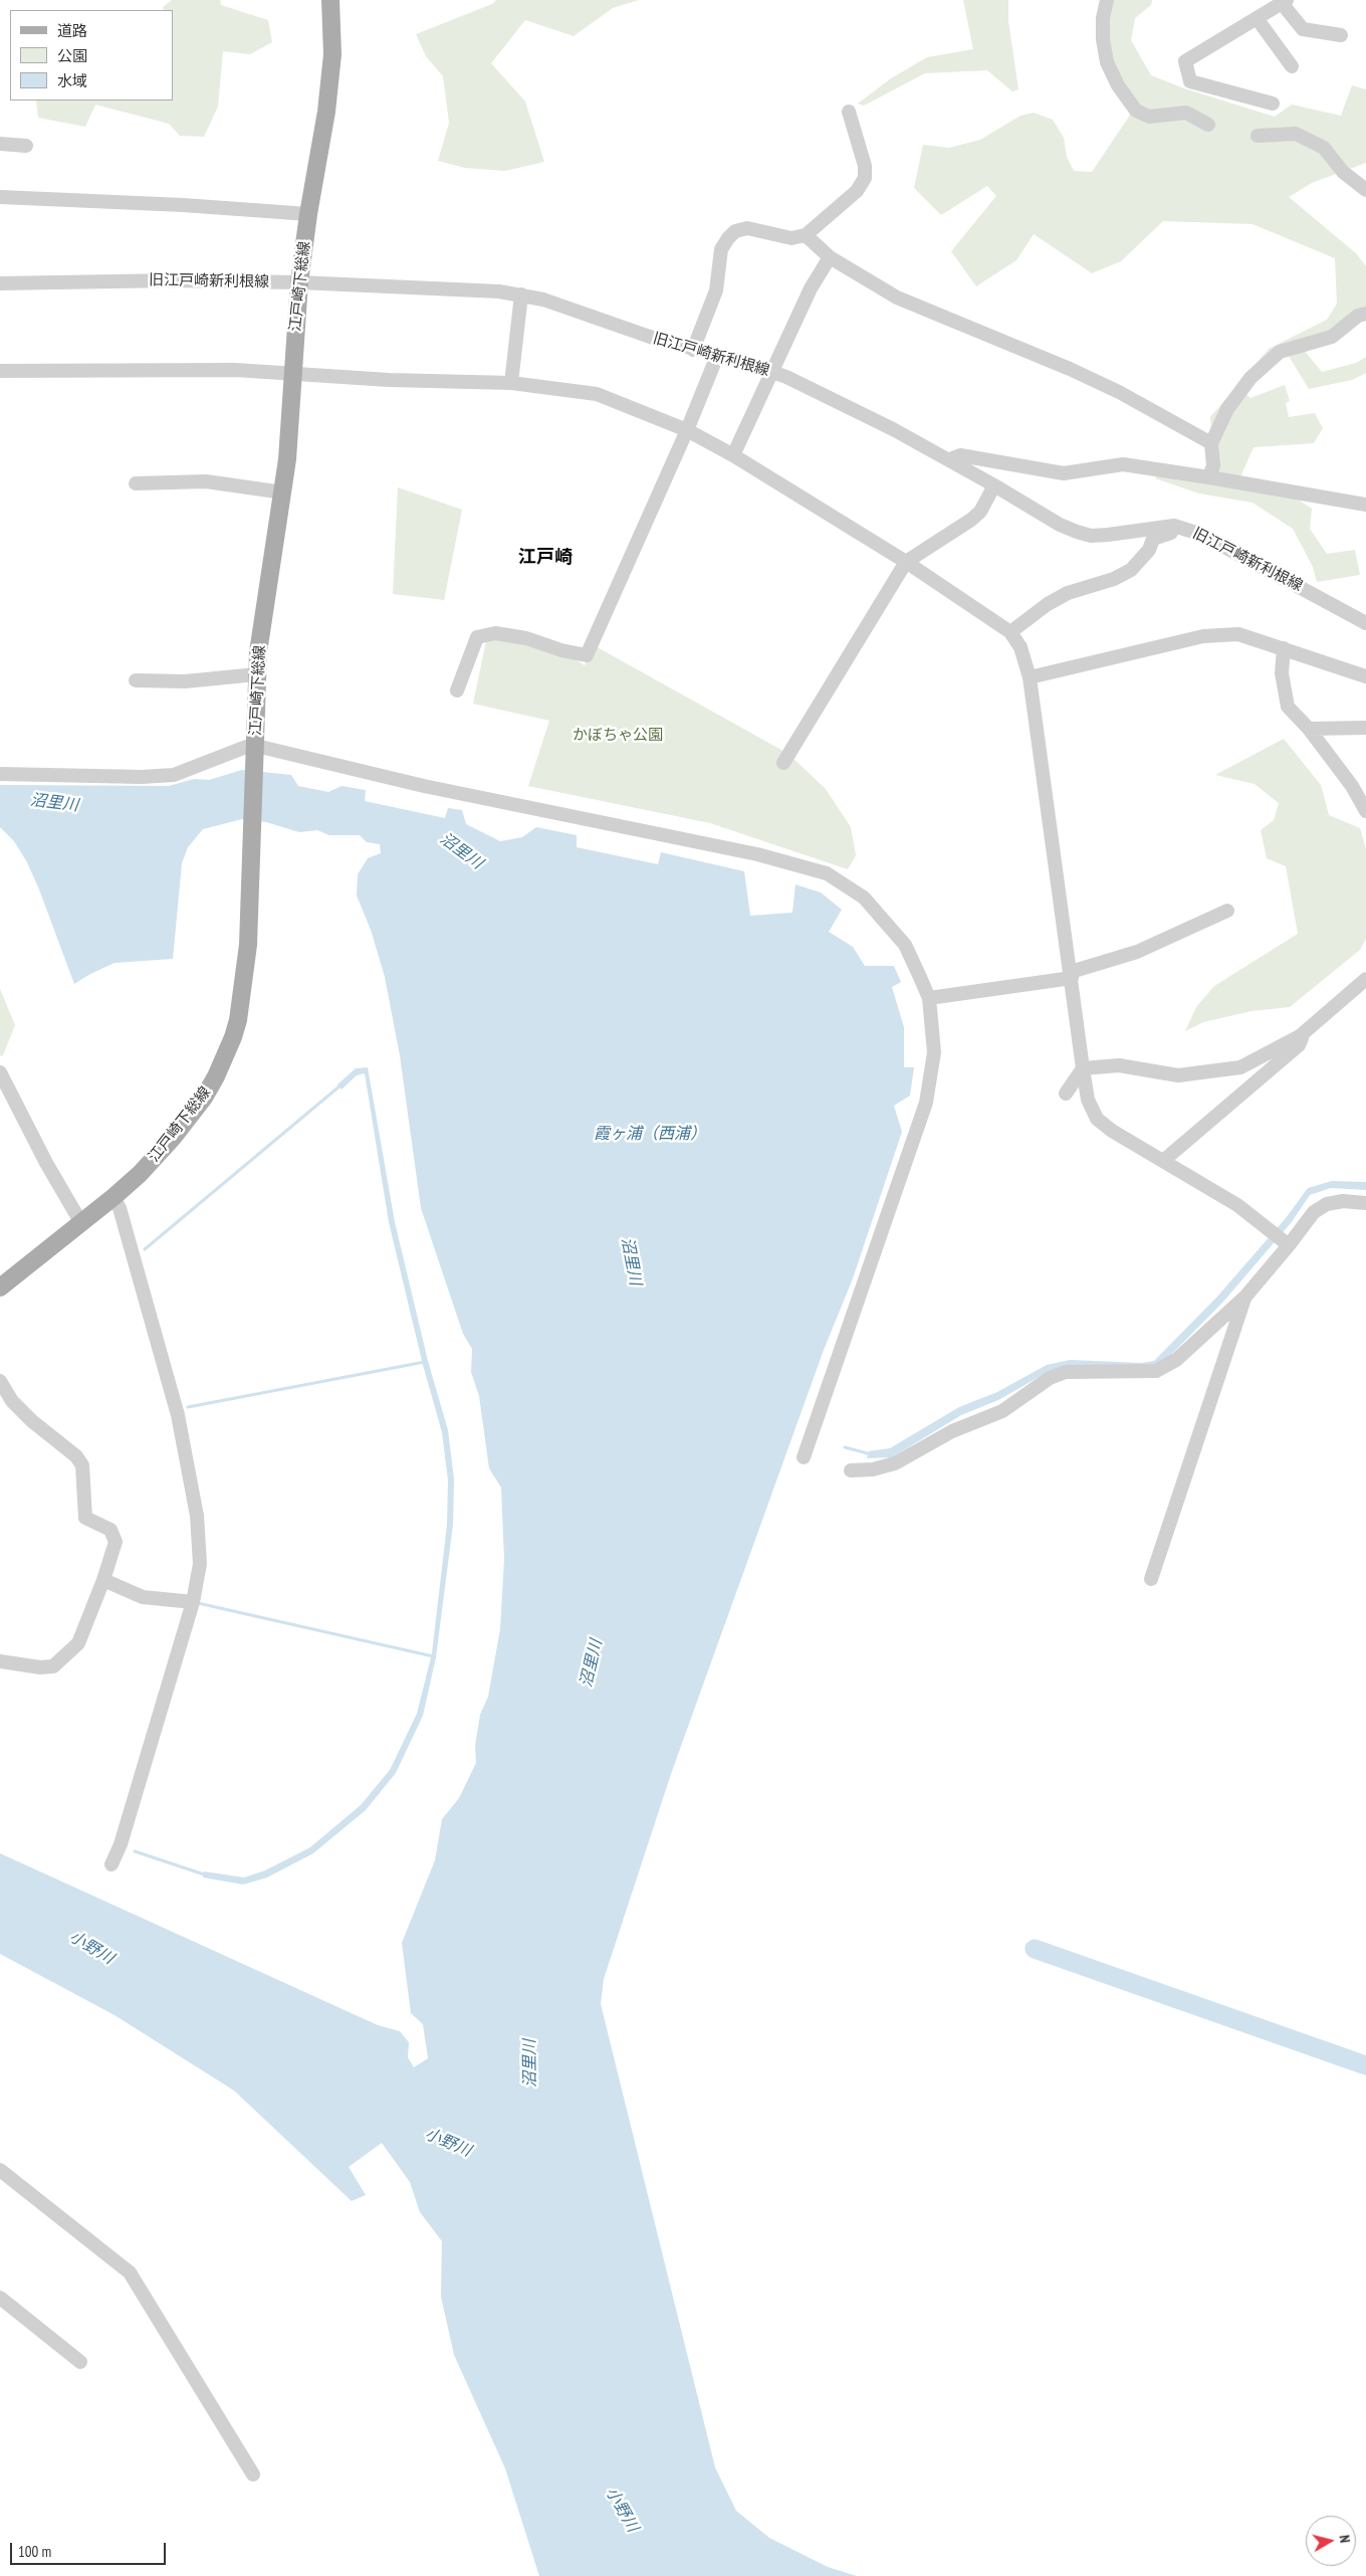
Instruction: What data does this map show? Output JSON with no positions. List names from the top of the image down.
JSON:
{
  "streets": {
    "main road": ["江戸崎下総線"],
    "street": ["旧江戸崎新利根線"]
  },
  "crossings": [
    ["旧江戸崎新利根線", "江戸崎下総線"]
  ],
  "districts": ["江戸崎"],
  "water": ["沼里川", "霞ヶ浦（西浦）", "小野川"],
  "parks": ["かぼちゃ公園"],
  "legend": ["道路", "公園", "水域"],
  "scale_bar": "100 m",
  "north": "right"
}
